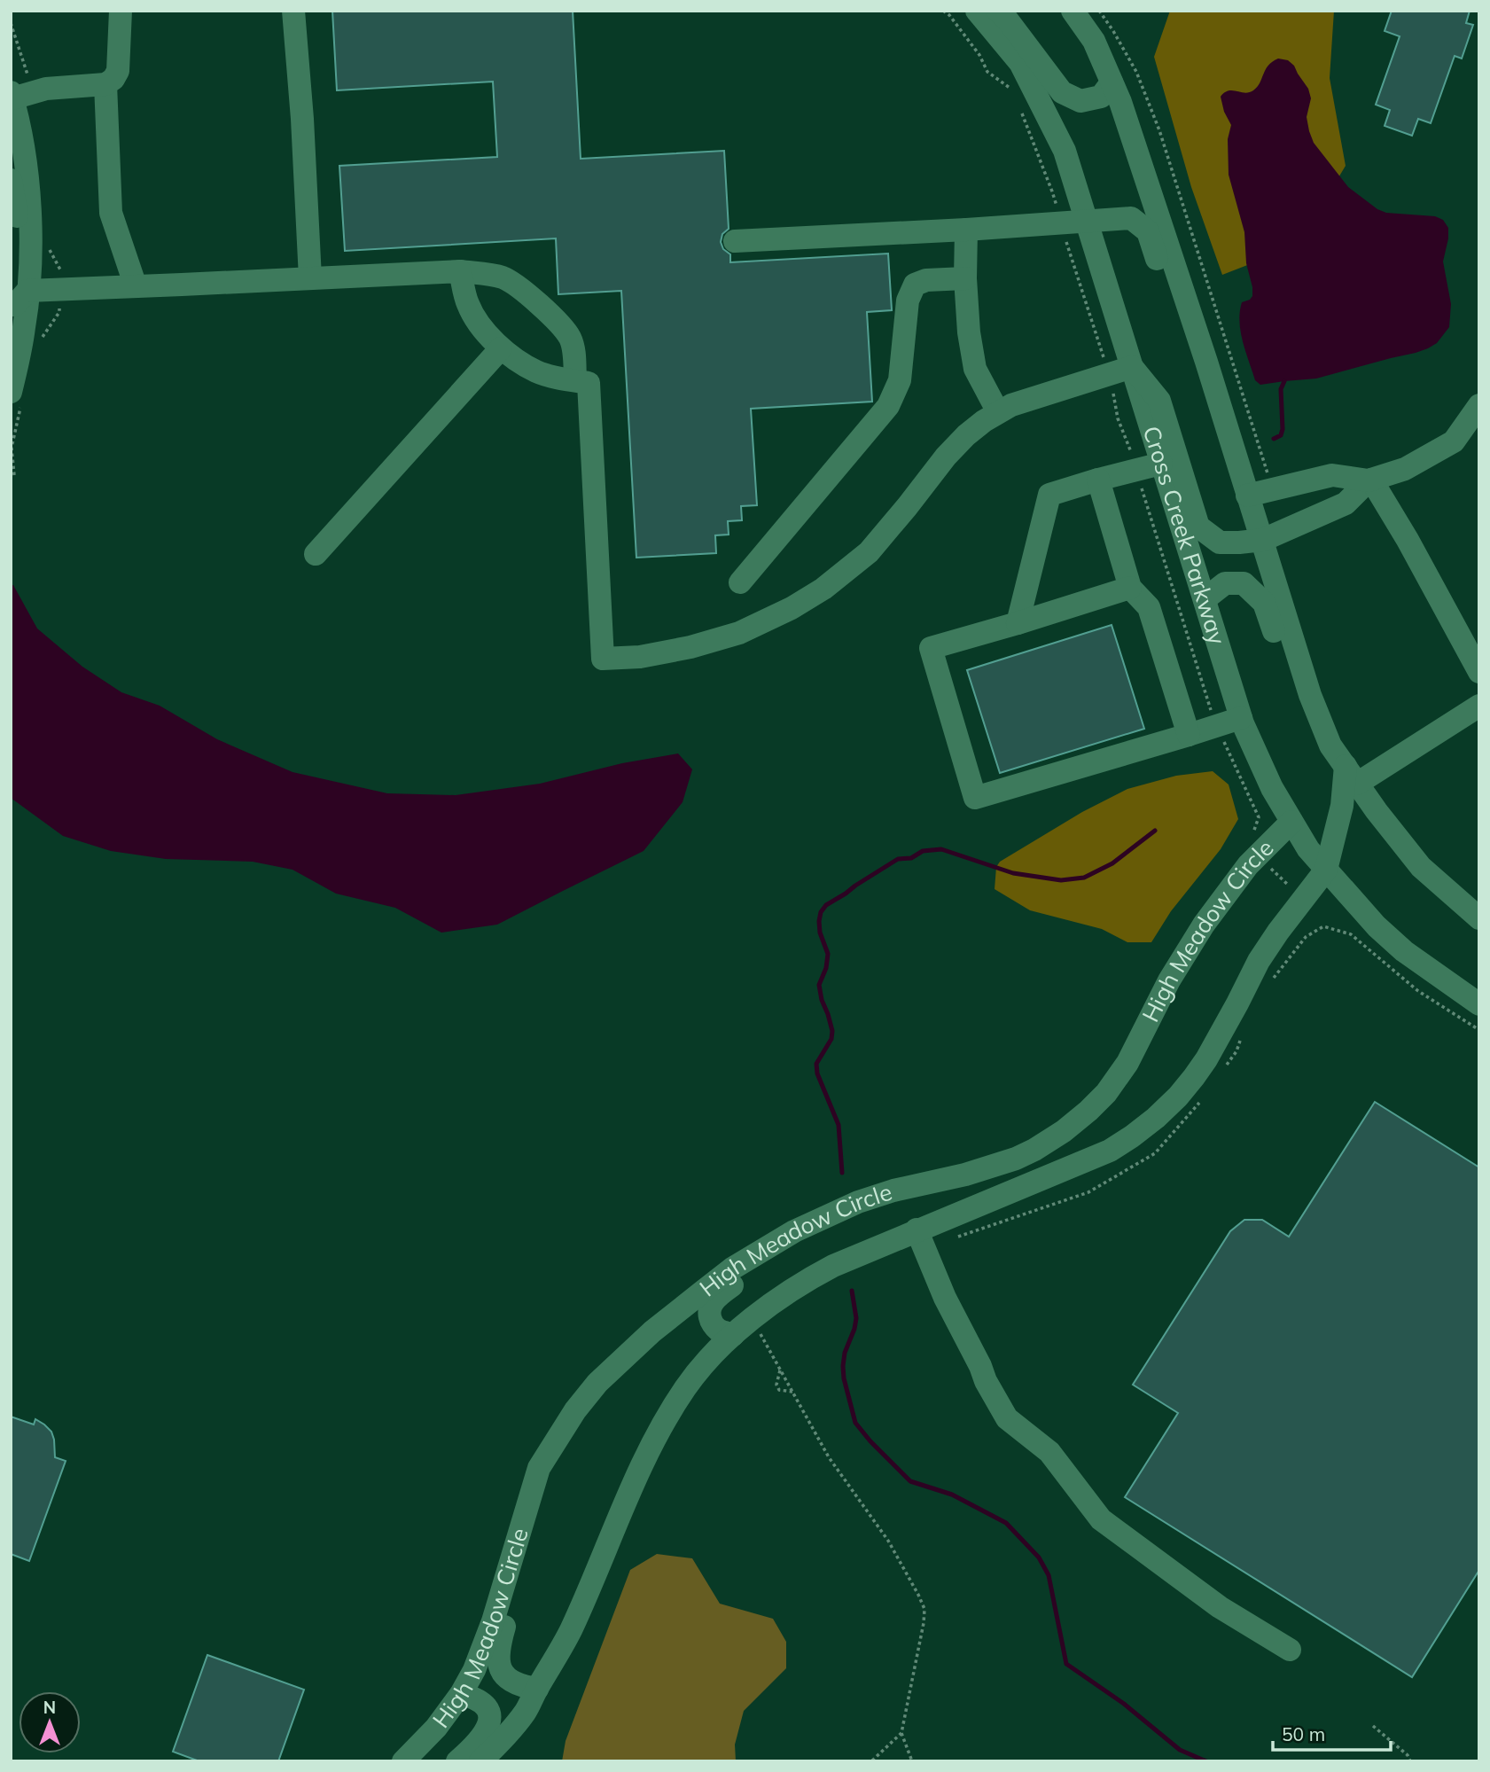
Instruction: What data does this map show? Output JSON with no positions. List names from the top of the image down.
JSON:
{
  "streets": {
    "street": ["Cross Creek Parkway", "High Meadow Circle"]
  },
  "crossings": [
    ["Cross Creek Parkway", "High Meadow Circle"]
  ],
  "scale_bar": "50 m",
  "north": "top"
}
